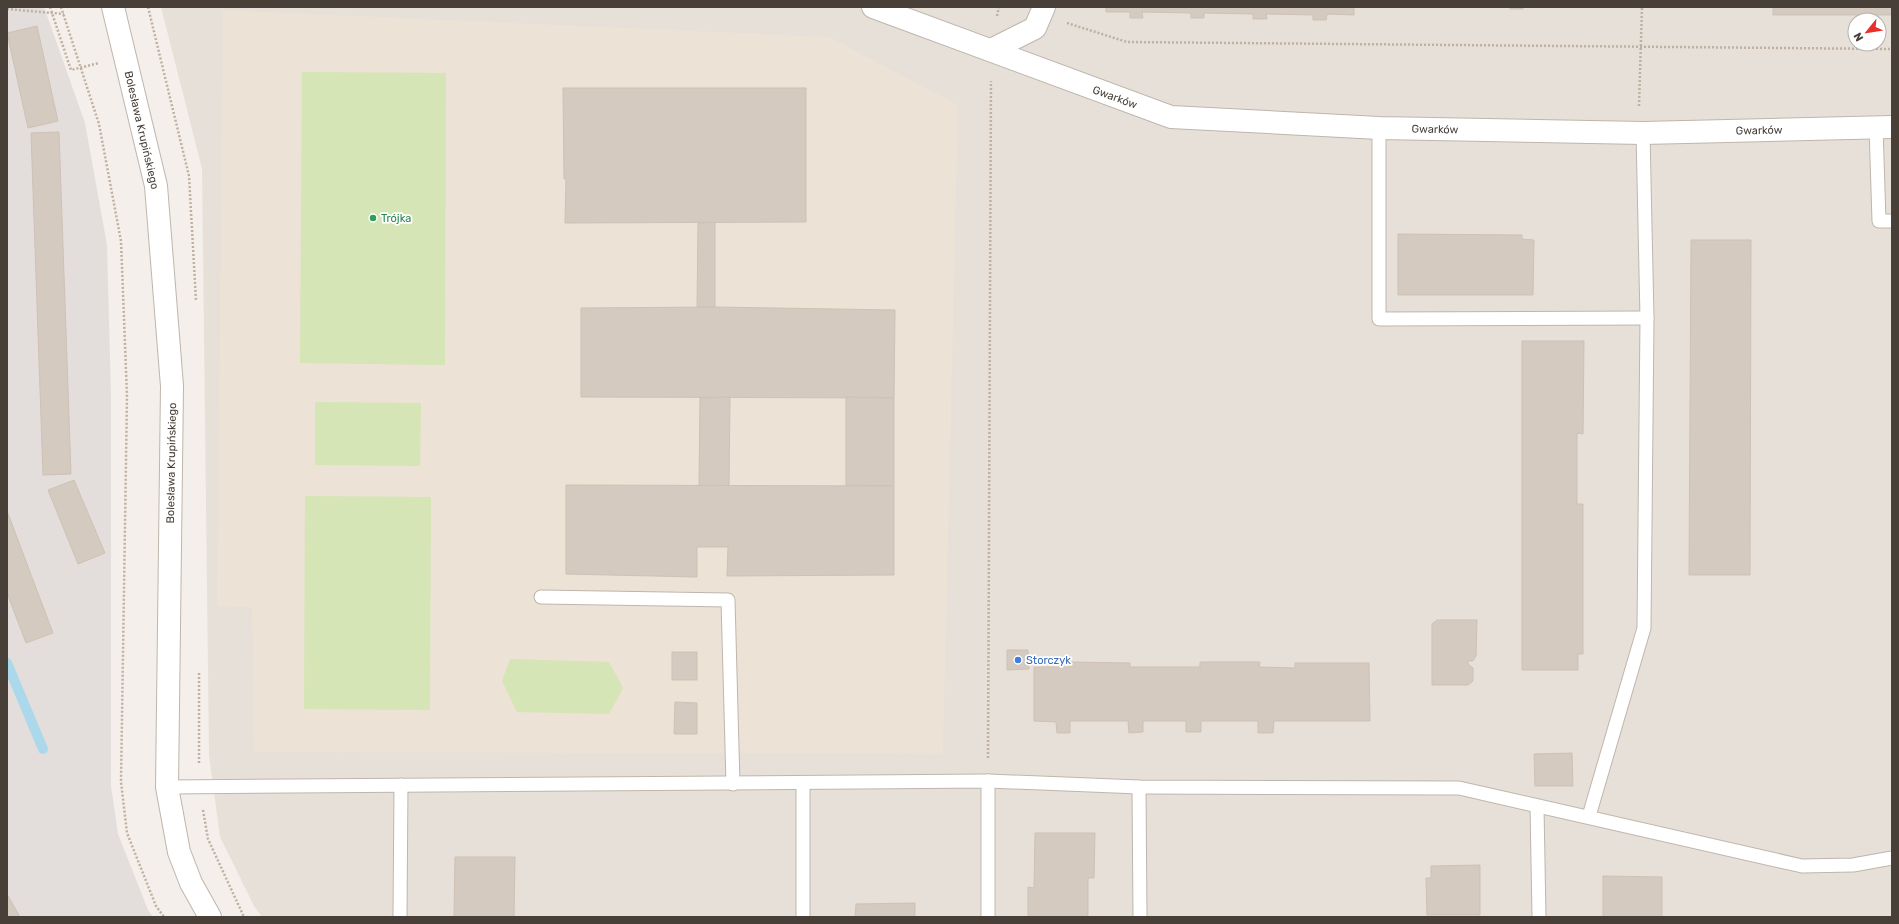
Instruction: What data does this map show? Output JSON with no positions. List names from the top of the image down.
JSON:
{
  "streets": {
    "street": ["Gwarków", "Bolesława Krupińskiego"]
  },
  "places": ["Trójka", "Storczyk"],
  "north": "bottom left"
}
